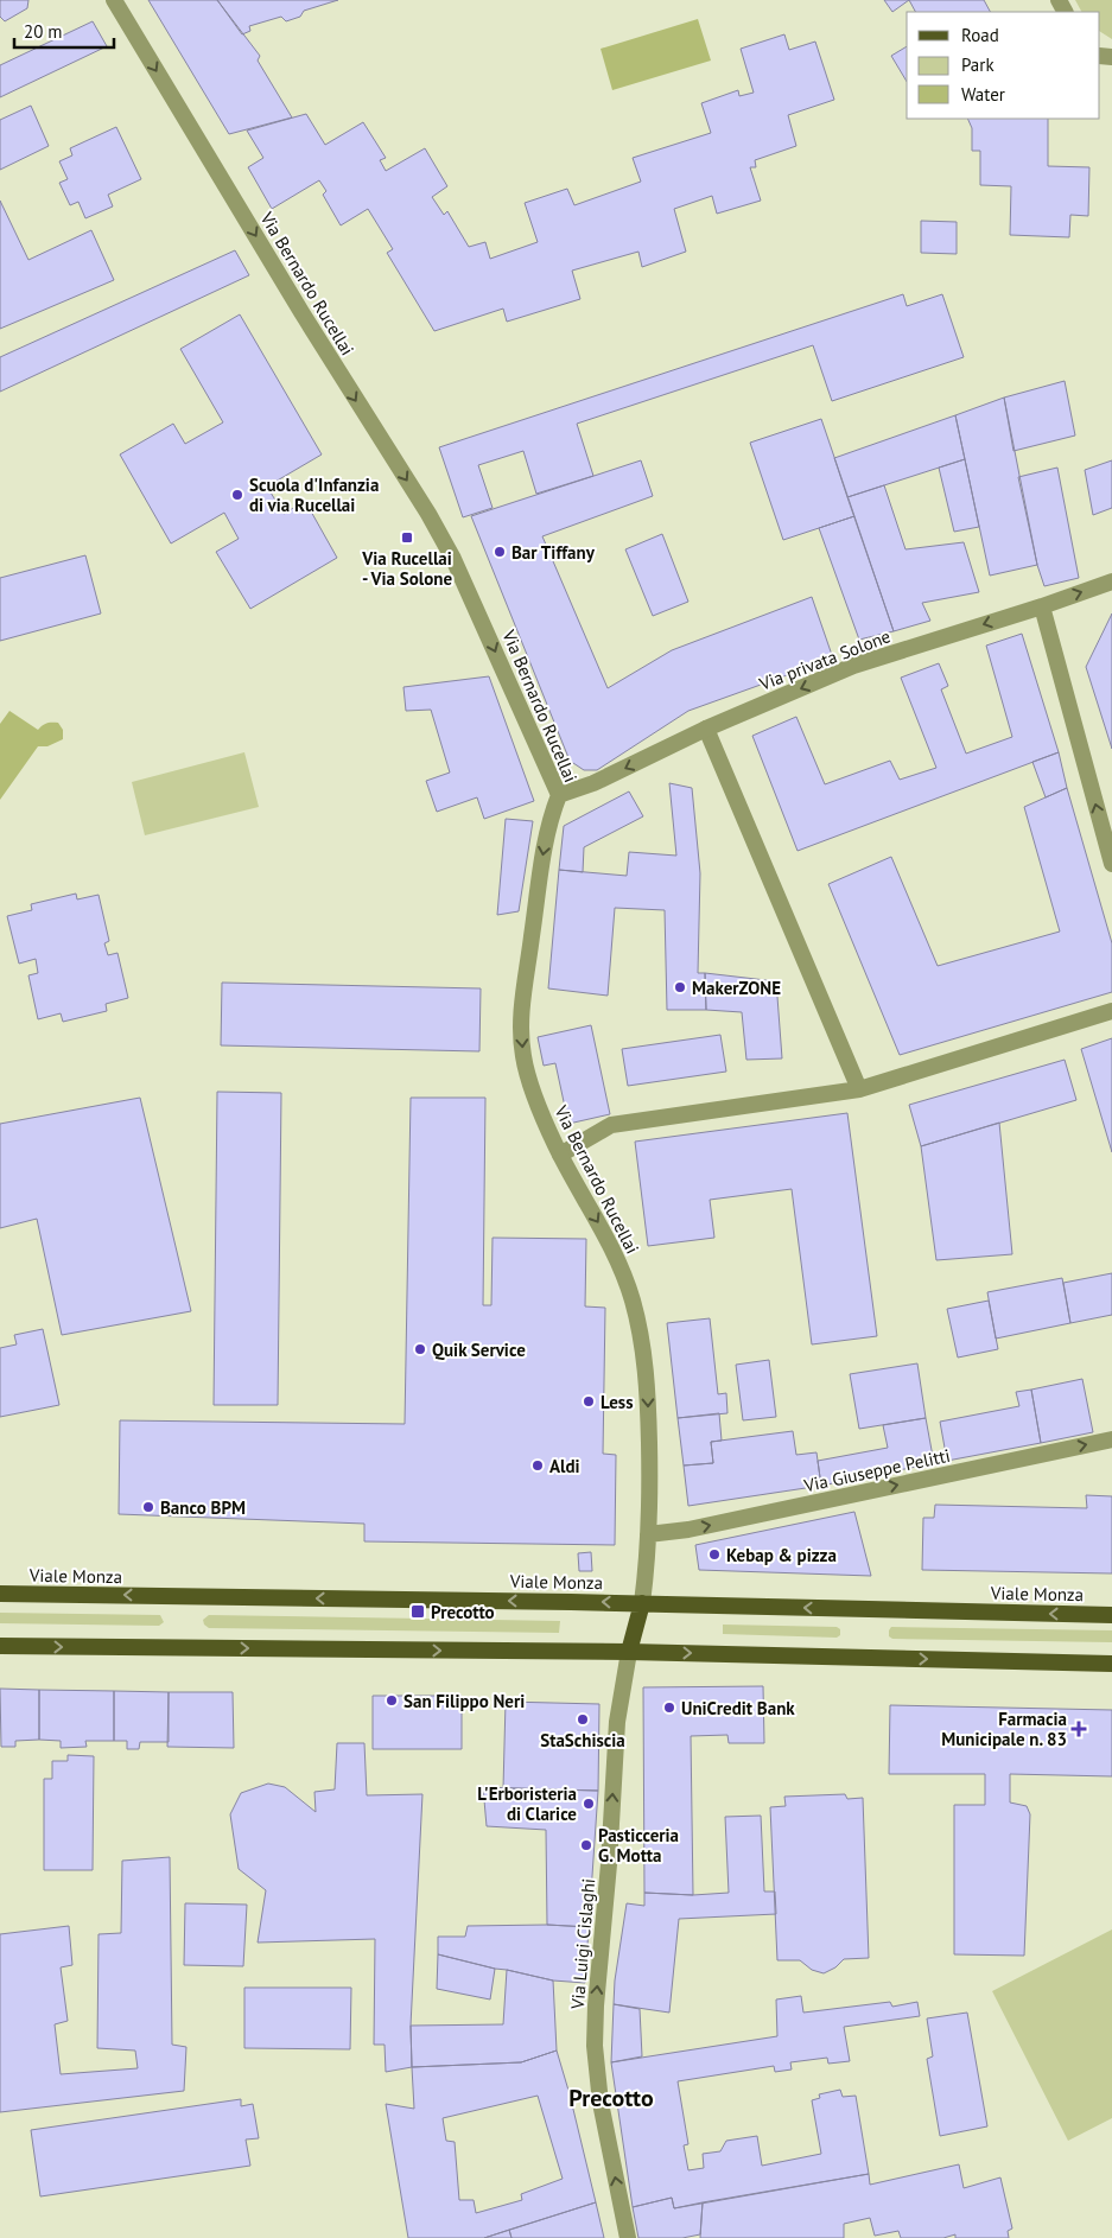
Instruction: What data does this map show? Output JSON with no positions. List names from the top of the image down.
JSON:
{
  "streets": {
    "main road": ["Viale Monza"],
    "street": [
      "Via Bernardo Rucellai",
      "Via privata Solone",
      "Via Giuseppe Pelitti",
      "Via Luigi Cislaghi"
    ]
  },
  "crossings": [
    ["Via Bernardo Rucellai", "Via privata Solone"],
    ["Via Bernardo Rucellai", "Via Giuseppe Pelitti"],
    ["Via Bernardo Rucellai", "Viale Monza"]
  ],
  "one_way": ["Via Bernardo Rucellai", "Via Giuseppe Pelitti", "Via Luigi Cislaghi"],
  "districts": ["Precotto"],
  "places": {
    "other": [
      "Scuola d'Infanzia di via Rucellai",
      "Bar Tiffany",
      "MakerZONE",
      "Quik Service",
      "Less",
      "Aldi",
      "Banco BPM",
      "Kebap & pizza",
      "San Filippo Neri",
      "UniCredit Bank",
      "StaSchiscia",
      "L'Erboristeria di Clarice",
      "Pasticceria G. Motta"
    ],
    "transit": ["Via Rucellai - Via Solone", "Precotto"],
    "health": ["Farmacia Municipale n. 83"]
  },
  "legend": ["Road", "Park", "Water"],
  "scale_bar": "20 m"
}
